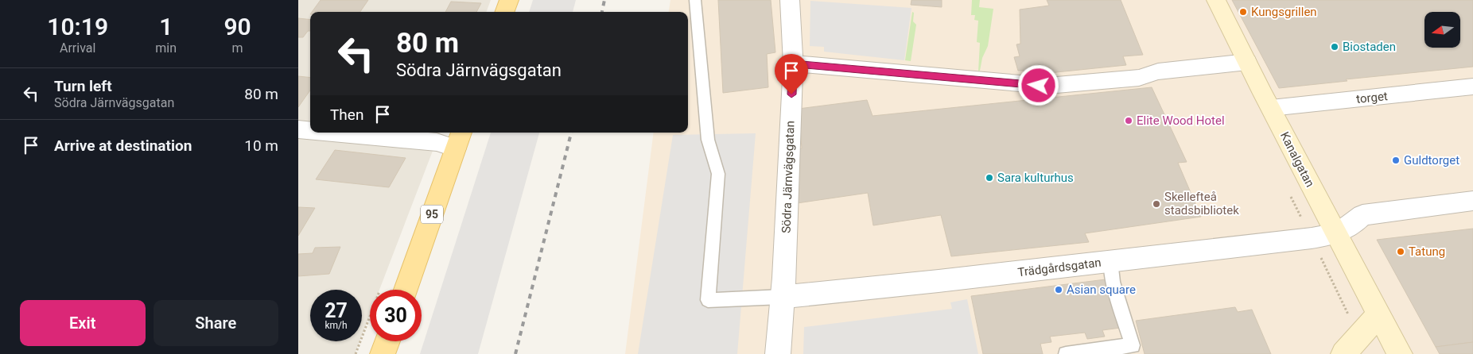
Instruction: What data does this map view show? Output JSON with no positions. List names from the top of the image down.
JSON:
{
  "streets": {
    "main road": ["Kanalgatan", "95"],
    "street": ["torget", "Södra Järnvägsgatan", "Trädgårdsgatan"]
  },
  "crossings": [
    ["torget", "Kanalgatan"],
    ["Kanalgatan", "Trädgårdsgatan"],
    ["Södra Järnvägsgatan", "Trädgårdsgatan"]
  ],
  "places": [
    "Kungsgrillen",
    "Biostaden",
    "Elite Wood Hotel",
    "Guldtorget",
    "Sara kulturhus",
    "Skellefteå stadsbibliotek",
    "Tatung",
    "Asian square"
  ],
  "north": "left",
  "page": {
    "eta": [
      "10:19",
      "Arrival",
      "1",
      "min",
      "90",
      "m"
    ],
    "turn": ["80 m", "Södra Järnvägsgatan"],
    "list": [
      {
        "name": "Turn left",
        "note": "Södra Järnvägsgatan",
        "value": "80 m"
      },
      {
        "name": "Arrive at destination",
        "value": "10 m"
      }
    ],
    "then": "Then",
    "speed": "27 km/h",
    "limit": "30",
    "buttons": ["Exit", "Share"]
  }
}
